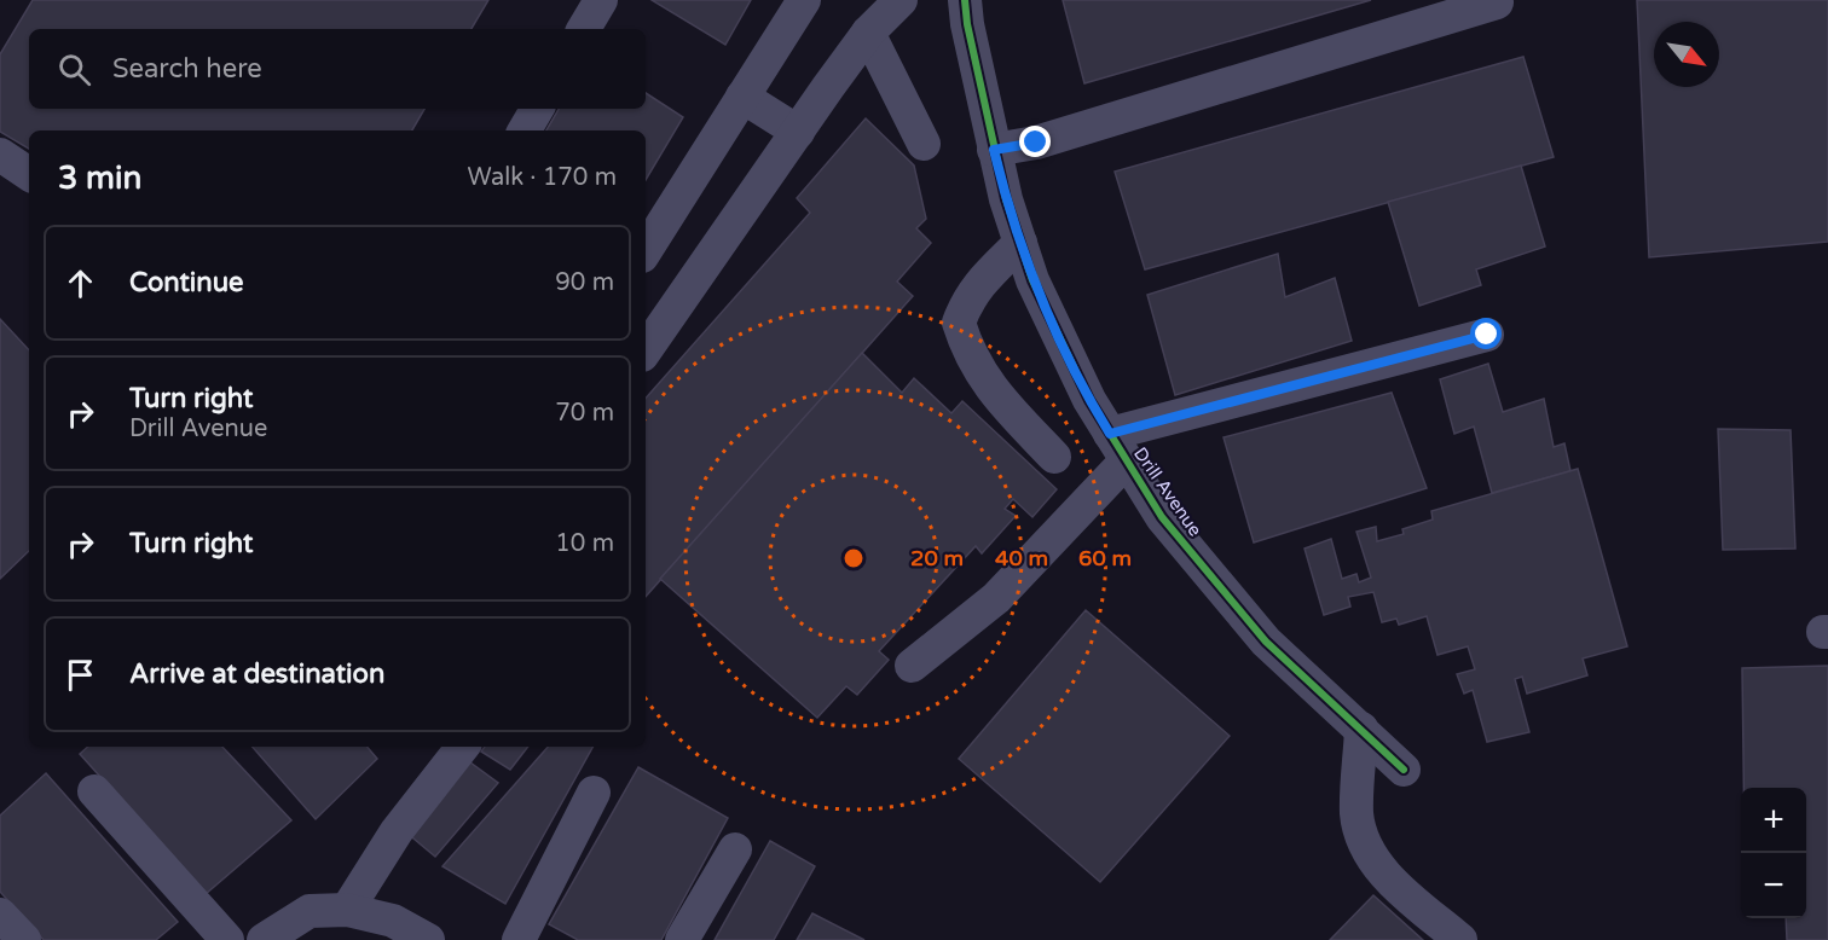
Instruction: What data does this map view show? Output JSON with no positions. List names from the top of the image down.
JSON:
{
  "streets": {
    "street": ["Drill Avenue"]
  },
  "north": "bottom right",
  "page": {
    "search": "Search here",
    "heading": ["3 min", "Walk · 170 m"],
    "list": [
      ["Continue", "90 m"],
      ["Turn right", "Drill Avenue", "70 m"],
      ["Turn right", "10 m"],
      "Arrive at destination"
    ],
    "map_buttons": ["+", "−"]
  },
  "rings": ["20 m", "40 m", "60 m"]
}
